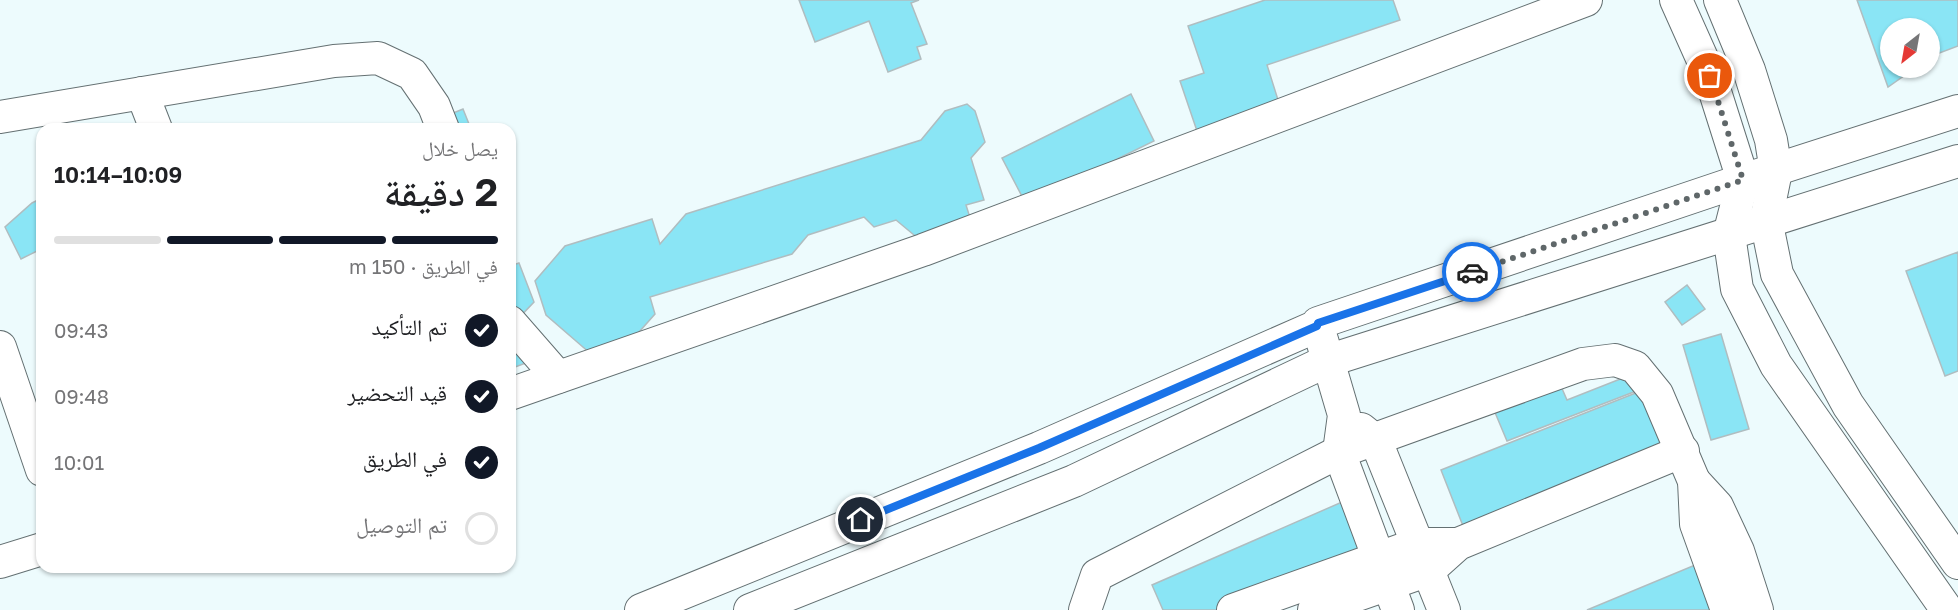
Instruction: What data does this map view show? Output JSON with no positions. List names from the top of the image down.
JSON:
{
  "north": "bottom left",
  "page": {
    "heading": ["2 دقيقة", "يصل خلال", "10:09–10:14"],
    "bar": "في الطريق · 150 m",
    "list": [
      ["تم التأكيد", "09:43"],
      ["قيد التحضير", "09:48"],
      ["في الطريق", "10:01"],
      "تم التوصيل"
    ]
  }
}
